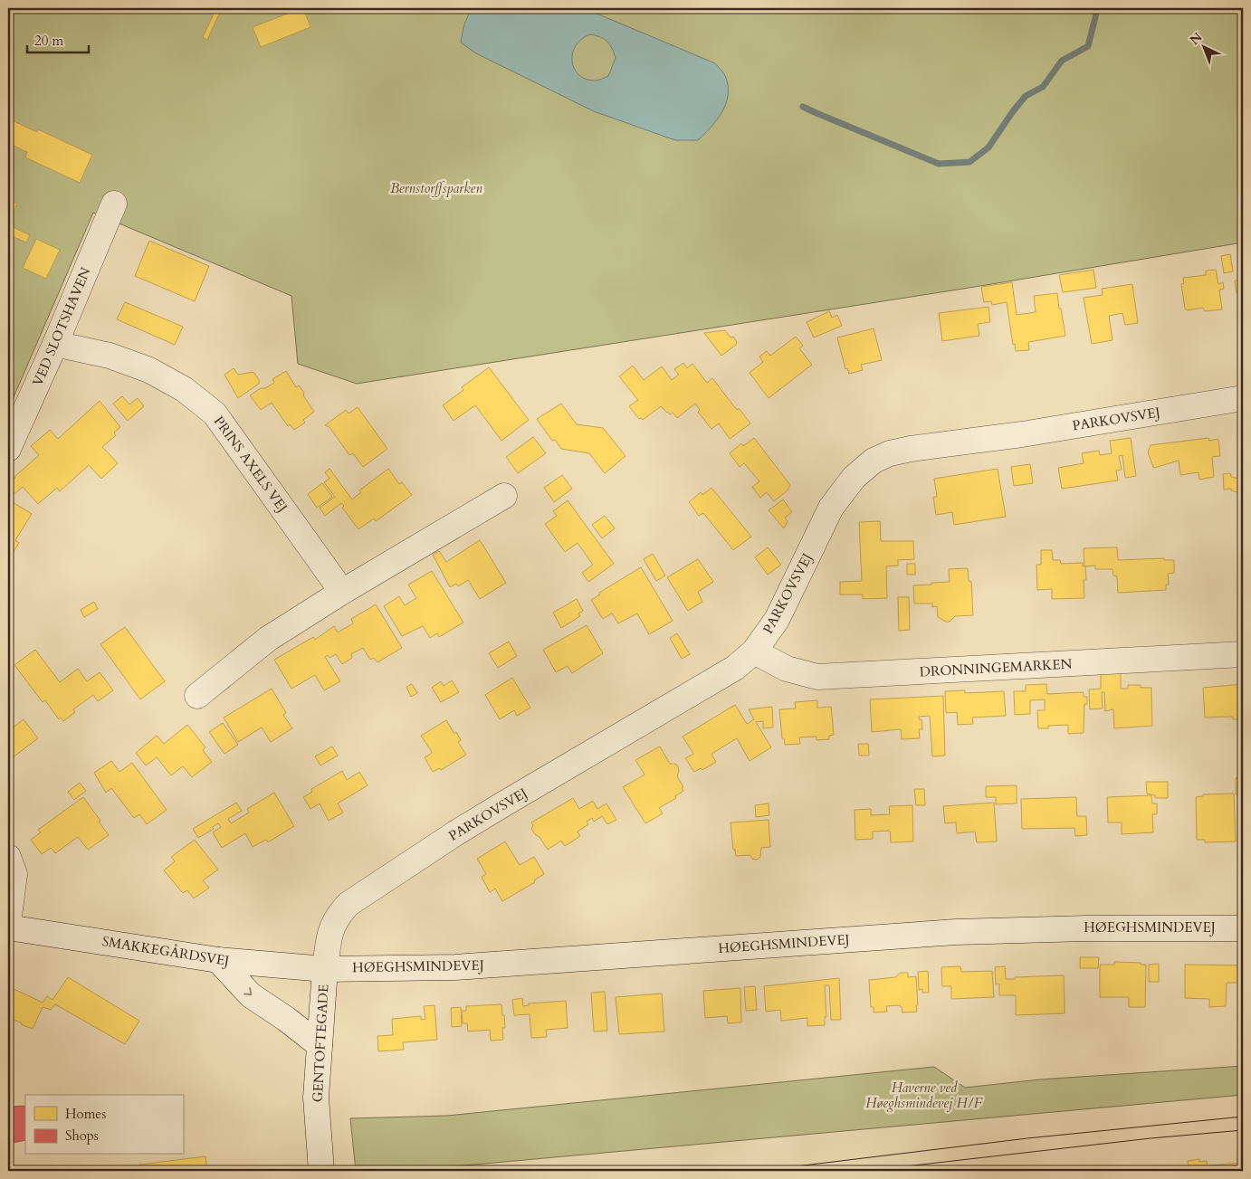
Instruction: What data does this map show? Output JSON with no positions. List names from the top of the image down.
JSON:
{
  "streets": {
    "street": [
      "VED SLOTSHAVEN",
      "PARKOVSVEJ",
      "PRINS AXELS VEJ",
      "DRONNINGEMARKEN",
      "HØEGHSMINDEVEJ",
      "SMAKKEGÅRDSVEJ",
      "GENTOFTEGADE"
    ]
  },
  "crossings": [
    ["VED SLOTSHAVEN", "PRINS AXELS VEJ"],
    ["PARKOVSVEJ", "DRONNINGEMARKEN"],
    ["PARKOVSVEJ", "HØEGHSMINDEVEJ"],
    ["PARKOVSVEJ", "SMAKKEGÅRDSVEJ"],
    ["PARKOVSVEJ", "GENTOFTEGADE"],
    ["HØEGHSMINDEVEJ", "SMAKKEGÅRDSVEJ"],
    ["HØEGHSMINDEVEJ", "GENTOFTEGADE"],
    ["SMAKKEGÅRDSVEJ", "GENTOFTEGADE"]
  ],
  "parks": ["Bernstorffsparken", "Haverne ved Høeghsmindevej H/F"],
  "legend": ["Homes", "Shops"],
  "scale_bar": "20 m",
  "north": "top left"
}
